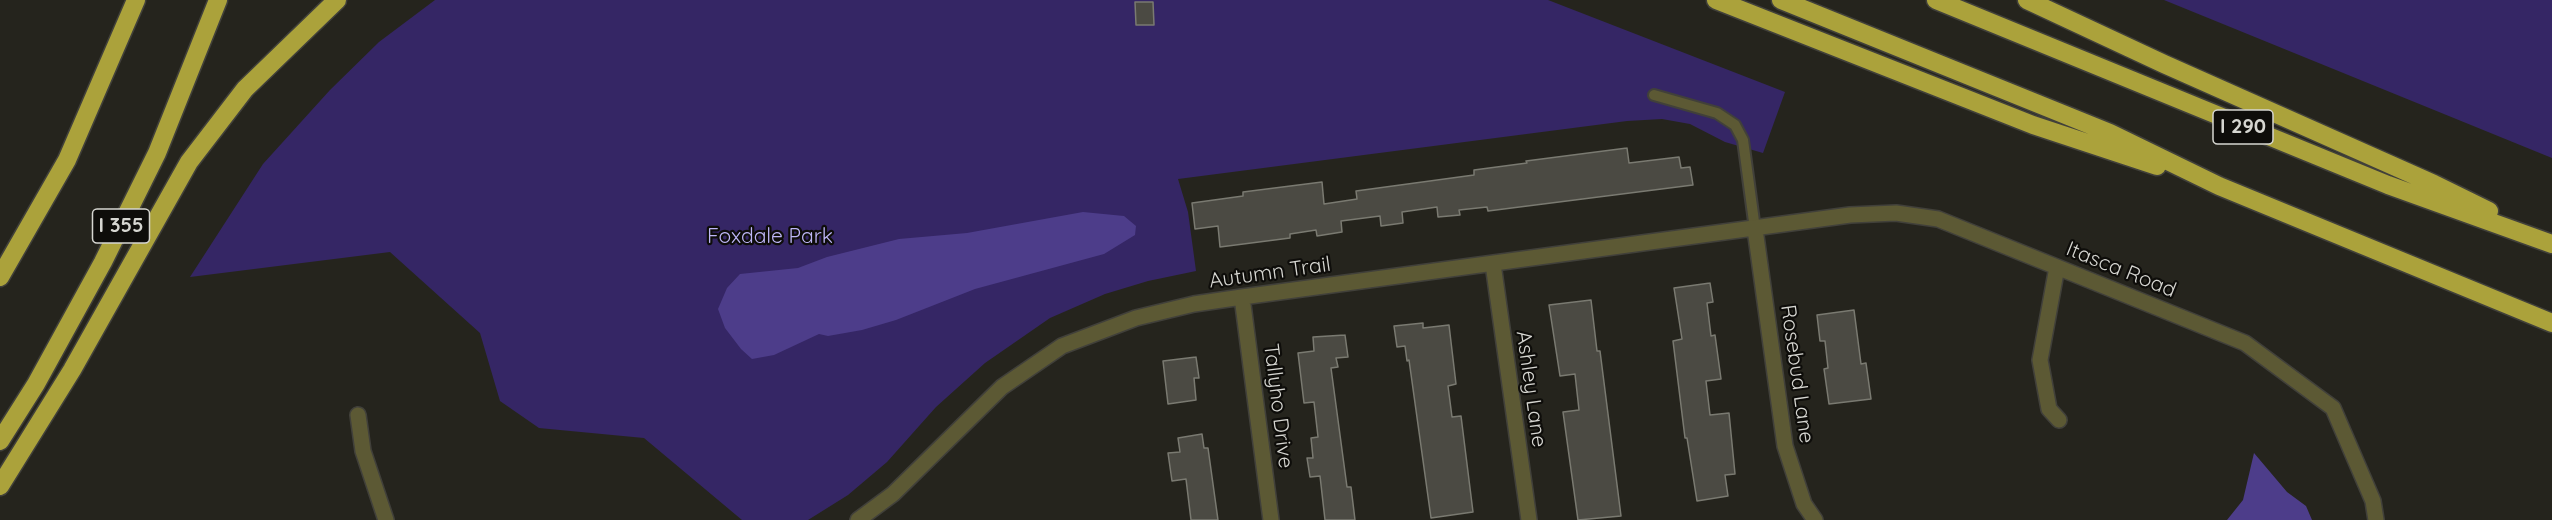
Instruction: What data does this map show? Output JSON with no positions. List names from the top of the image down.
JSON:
{
  "streets": {
    "highway": ["I 290", "I 355"],
    "street": [
      "Itasca Road",
      "Autumn Trail",
      "Rosebud Lane",
      "Ashley Lane",
      "Tallyho Drive"
    ]
  },
  "crossings": [
    ["Itasca Road", "Autumn Trail"],
    ["Itasca Road", "Rosebud Lane"],
    ["Autumn Trail", "Rosebud Lane"],
    ["Autumn Trail", "Ashley Lane"],
    ["Autumn Trail", "Tallyho Drive"]
  ],
  "parks": ["Foxdale Park"]
}
